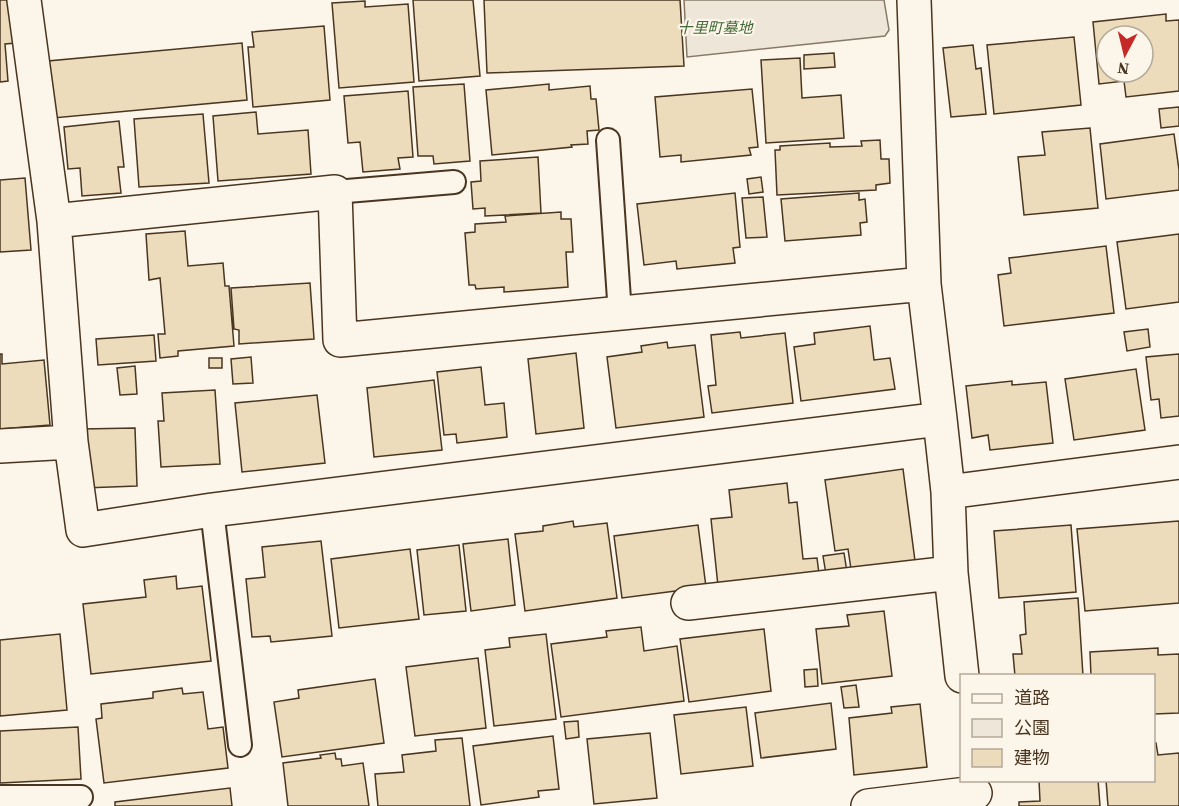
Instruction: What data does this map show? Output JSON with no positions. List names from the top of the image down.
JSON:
{
  "parks": ["十里町墓地"],
  "legend": ["道路", "公園", "建物"],
  "north": "bottom"
}
